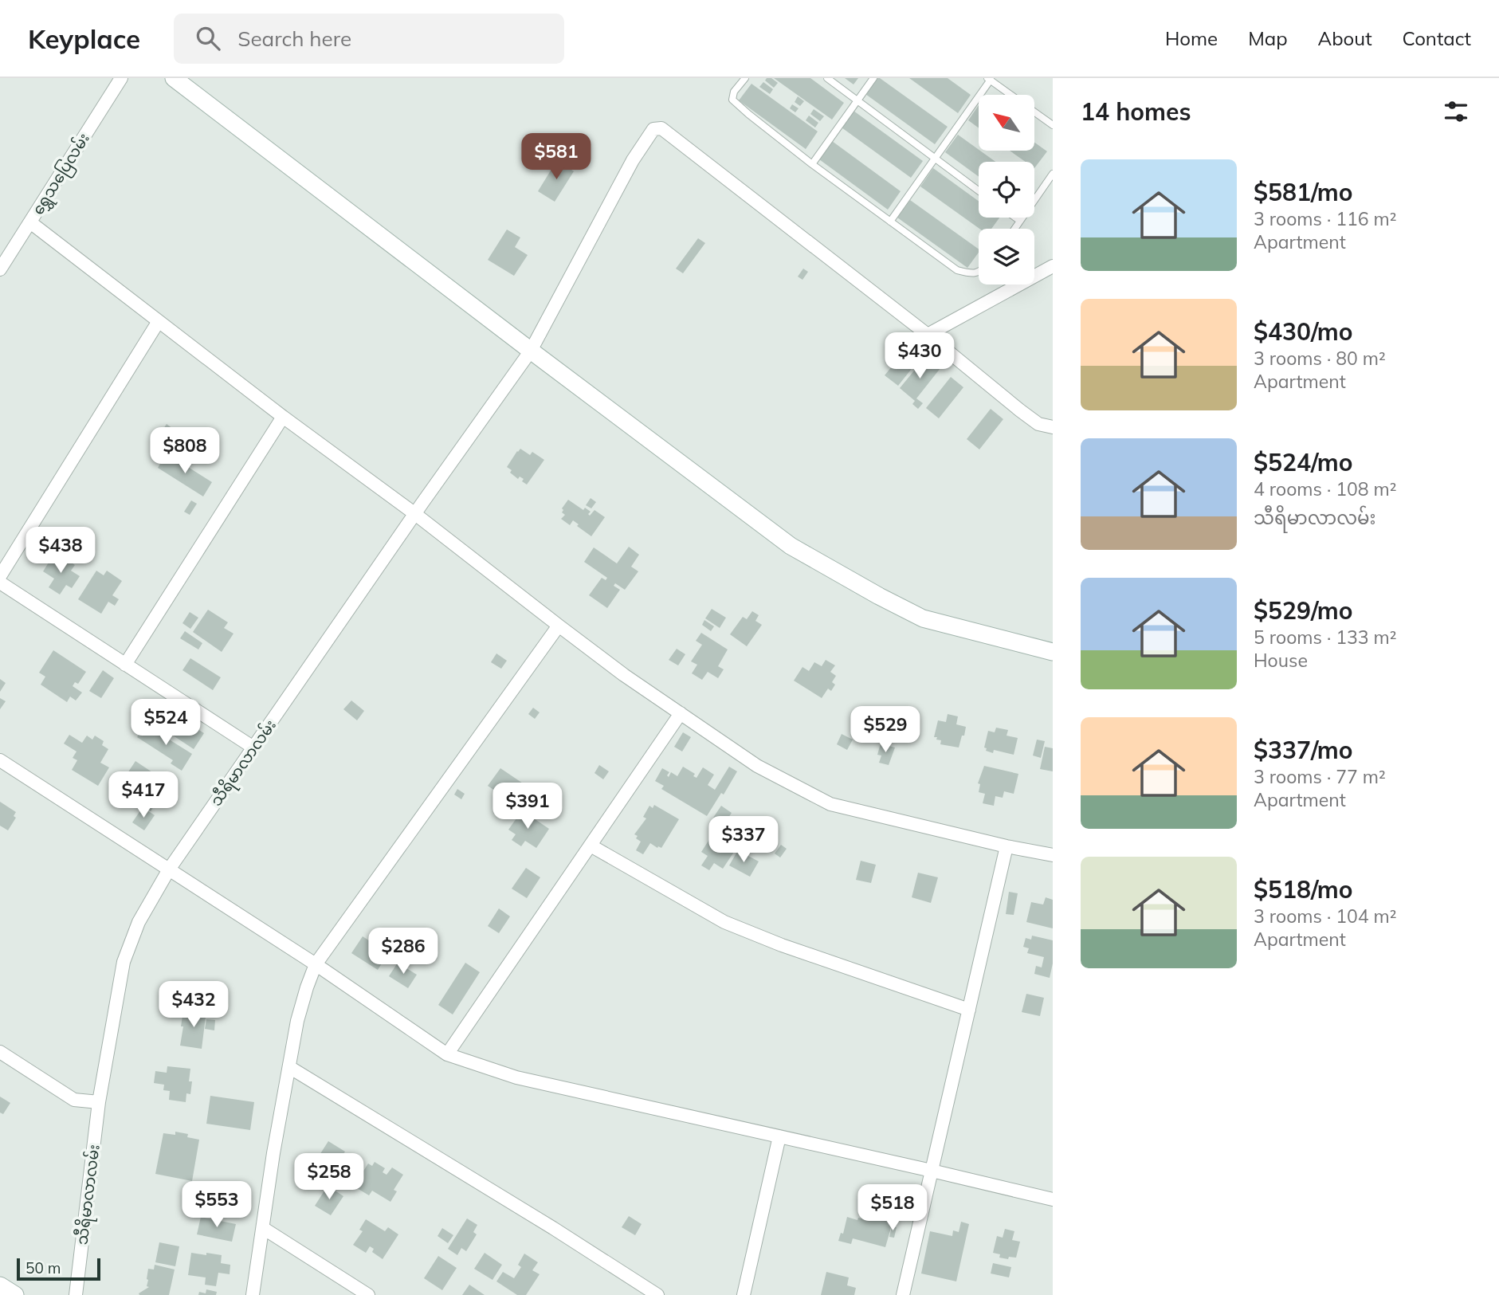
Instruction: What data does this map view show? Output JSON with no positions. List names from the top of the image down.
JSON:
{
  "streets": {
    "street": ["ရွှေသပြေလမ်း", "သီရိမာလာလမ်း"]
  },
  "scale_bar": "50 m",
  "north": "top left",
  "page": {
    "header": "Keyplace",
    "search": "Search here",
    "nav": [
      "Home",
      "Map",
      "About",
      "Contact"
    ],
    "heading": "14 homes",
    "price": [
      "$581",
      "$430",
      "$808",
      "$438",
      "$524",
      "$529",
      "$417",
      "$391",
      "$337",
      "$286",
      "$432",
      "$258",
      "$553",
      "$518"
    ],
    "list": [
      {
        "name": "$581/mo",
        "note": "3 rooms · 116 m² · Apartment"
      },
      {
        "name": "$430/mo",
        "note": "3 rooms · 80 m² · Apartment"
      },
      {
        "name": "$524/mo",
        "note": "4 rooms · 108 m² · သီရိမာလာလမ်း"
      },
      {
        "name": "$529/mo",
        "note": "5 rooms · 133 m² · House"
      },
      {
        "name": "$337/mo",
        "note": "3 rooms · 77 m² · Apartment"
      },
      {
        "name": "$518/mo",
        "note": "3 rooms · 104 m² · Apartment"
      }
    ],
    "scale": "50 m"
  }
}
